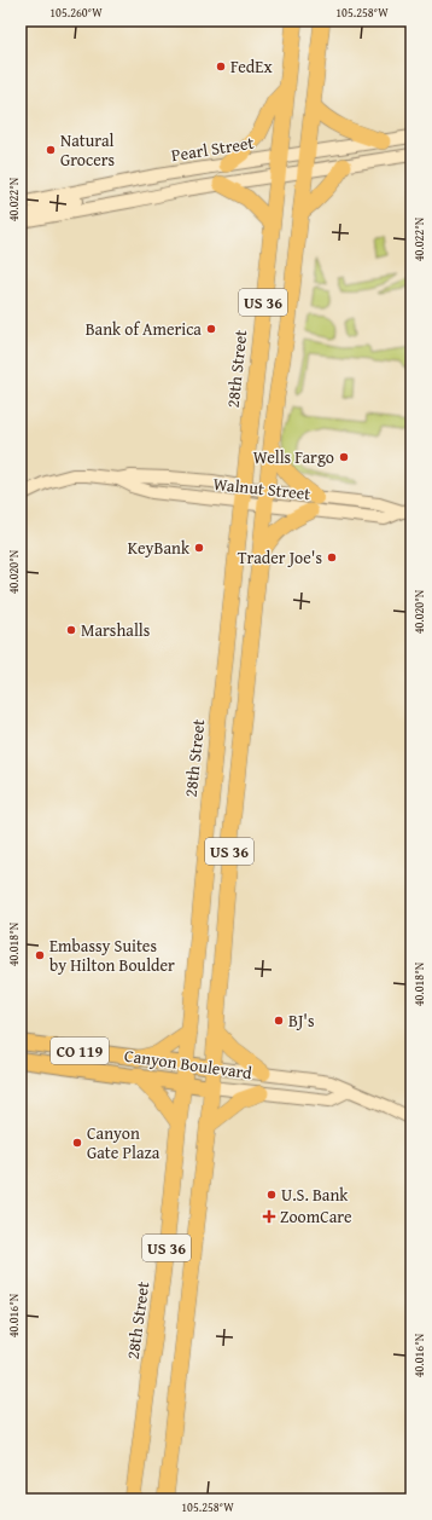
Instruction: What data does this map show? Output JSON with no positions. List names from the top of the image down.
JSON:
{
  "streets": {
    "highway": ["US 36", "28th Street", "CO 119"],
    "main road": ["Canyon Boulevard"],
    "street": ["Pearl Street", "Walnut Street"]
  },
  "crossings": [
    ["Pearl Street", "US 36"],
    ["Pearl Street", "28th Street"],
    ["US 36", "Walnut Street"],
    ["US 36", "Canyon Boulevard"],
    ["28th Street", "Walnut Street"],
    ["28th Street", "CO 119"],
    ["28th Street", "Canyon Boulevard"],
    ["CO 119", "Canyon Boulevard"]
  ],
  "places": {
    "other": [
      "FedEx",
      "Natural Grocers",
      "Bank of America",
      "Wells Fargo",
      "KeyBank",
      "Trader Joe's",
      "Marshalls",
      "Embassy Suites by Hilton Boulder",
      "BJ's",
      "Canyon Gate Plaza",
      "U.S. Bank"
    ],
    "health": ["ZoomCare"]
  },
  "coordinates": [
    "105.260°W",
    "105.258°W",
    "40.022°N",
    "40.020°N",
    "40.018°N",
    "40.016°N"
  ]
}
